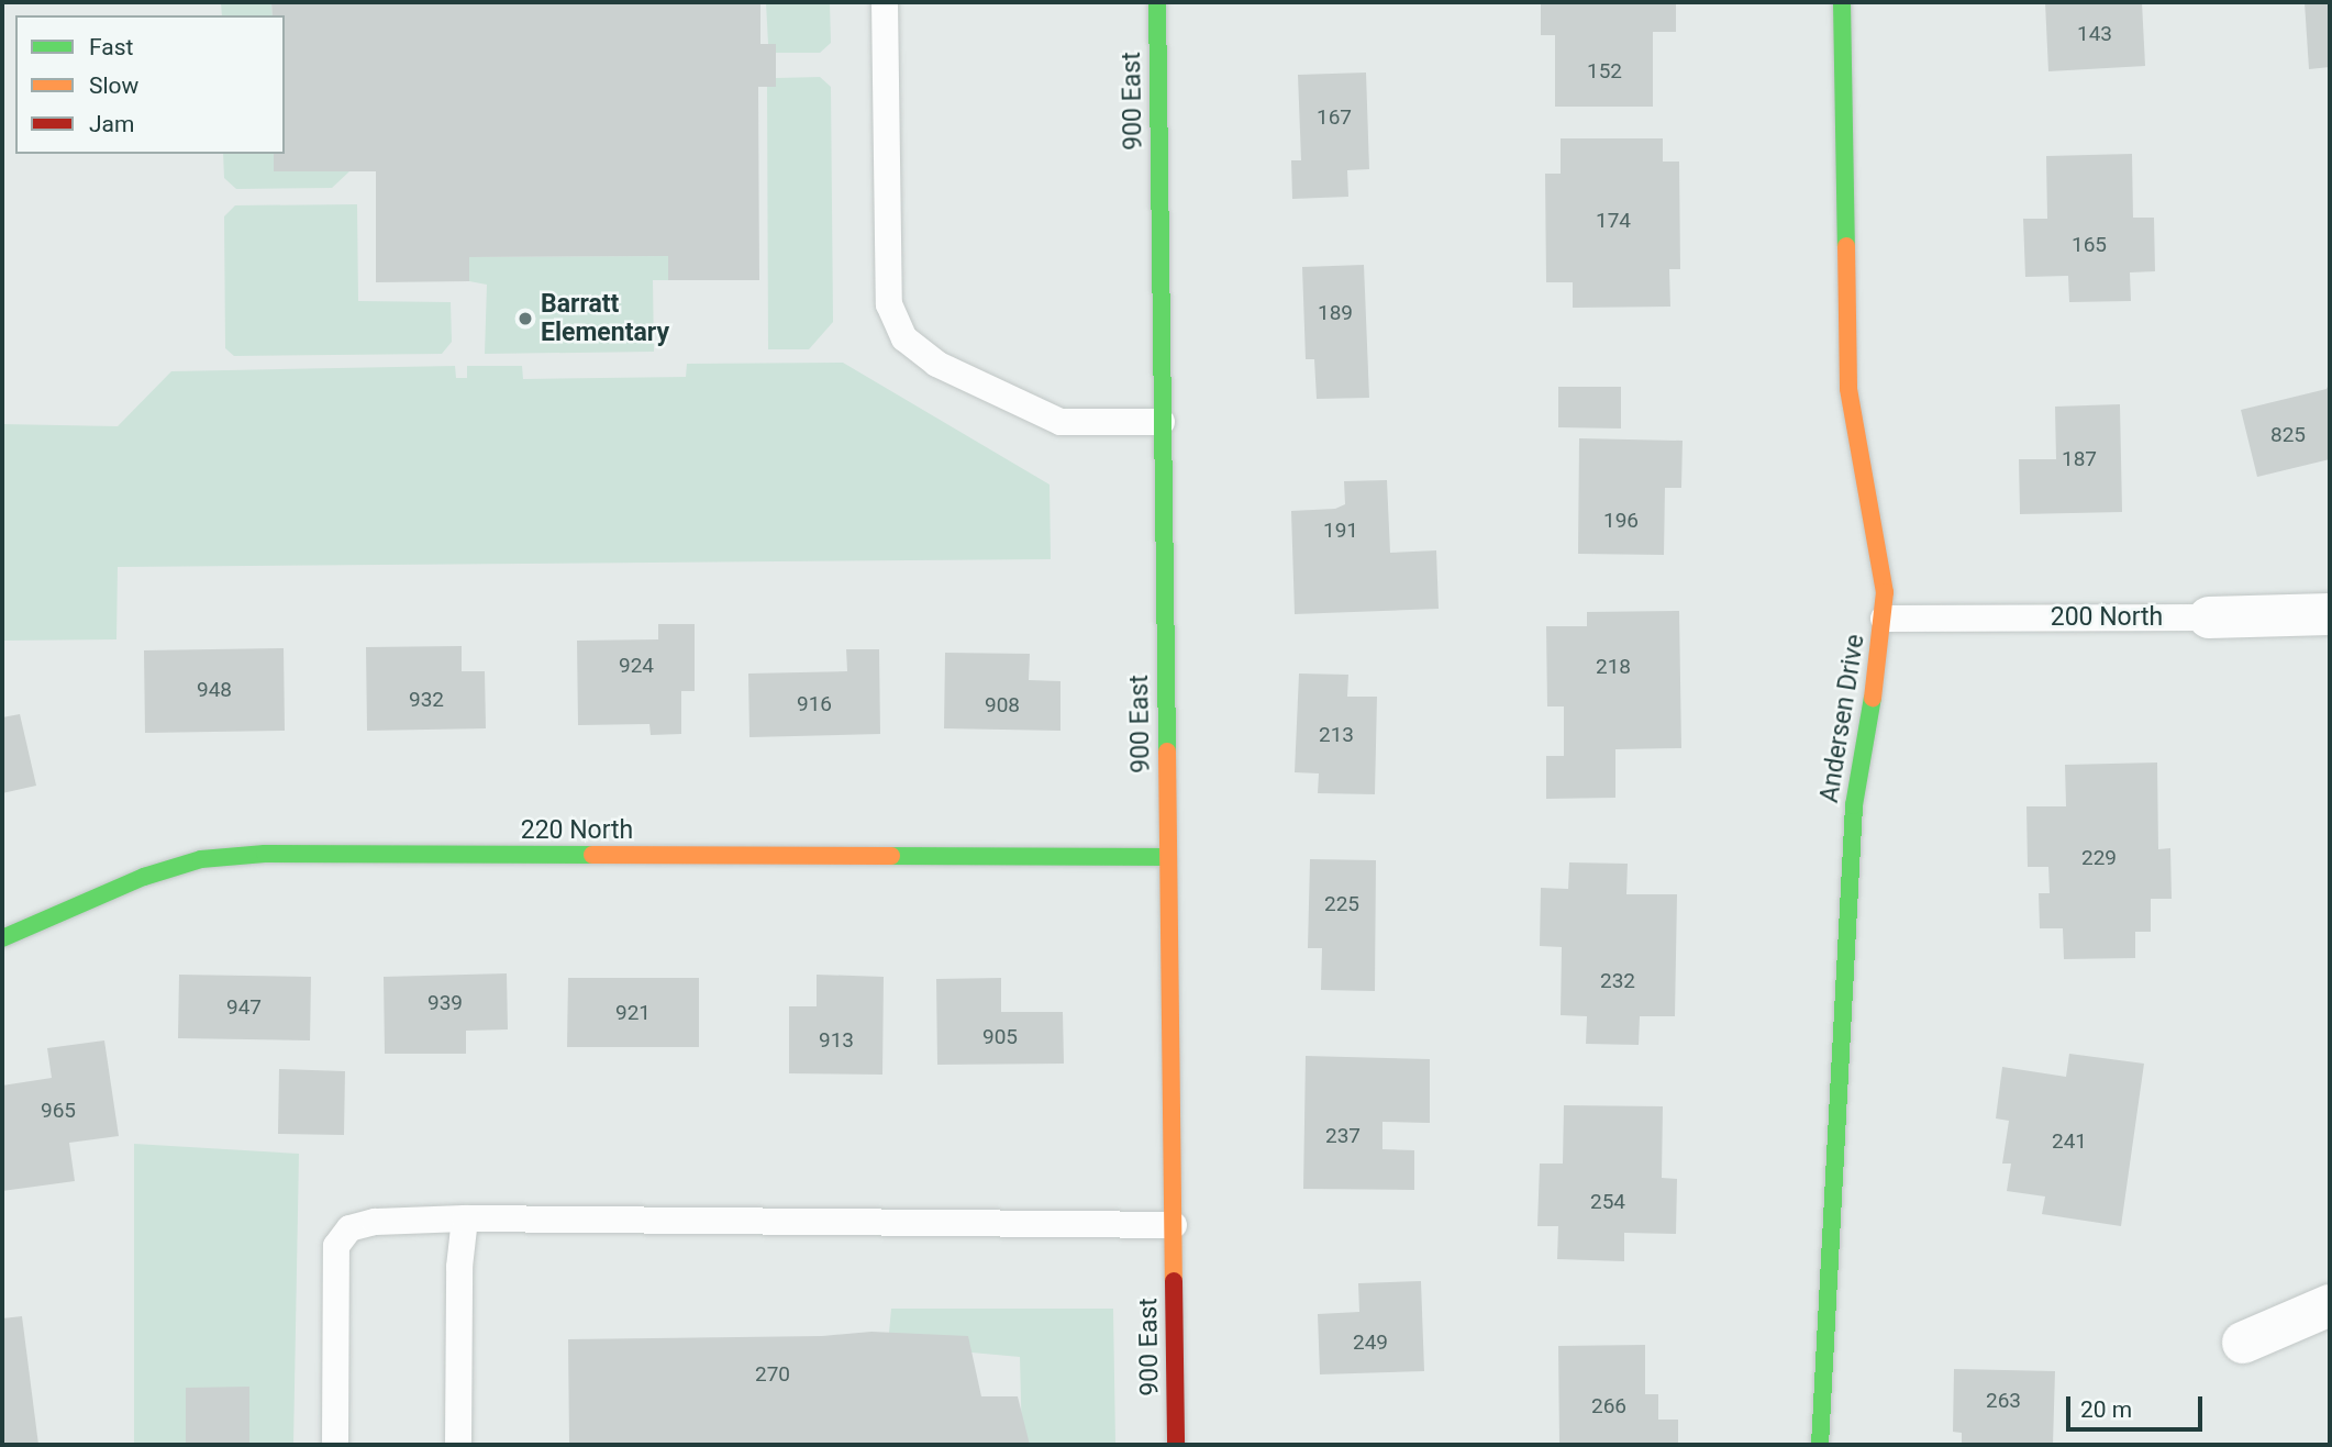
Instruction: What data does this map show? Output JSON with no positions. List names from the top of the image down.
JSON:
{
  "streets": {
    "street": [
      "900 East",
      "200 North",
      "Andersen Drive",
      "220 North"
    ]
  },
  "crossings": [
    ["900 East", "220 North"],
    ["200 North", "Andersen Drive"]
  ],
  "places": ["Barratt Elementary"],
  "house_numbers": [
    "143",
    "152",
    "167",
    "174",
    "165",
    "189",
    "825",
    "187",
    "196",
    "191",
    "924",
    "218",
    "948",
    "932",
    "916",
    "908",
    "213",
    "229",
    "225",
    "232",
    "939",
    "947",
    "921",
    "905",
    "913",
    "965",
    "237",
    "241",
    "254",
    "249",
    "270",
    "263",
    "266"
  ],
  "legend": ["Fast", "Slow", "Jam"],
  "scale_bar": "20 m"
}
